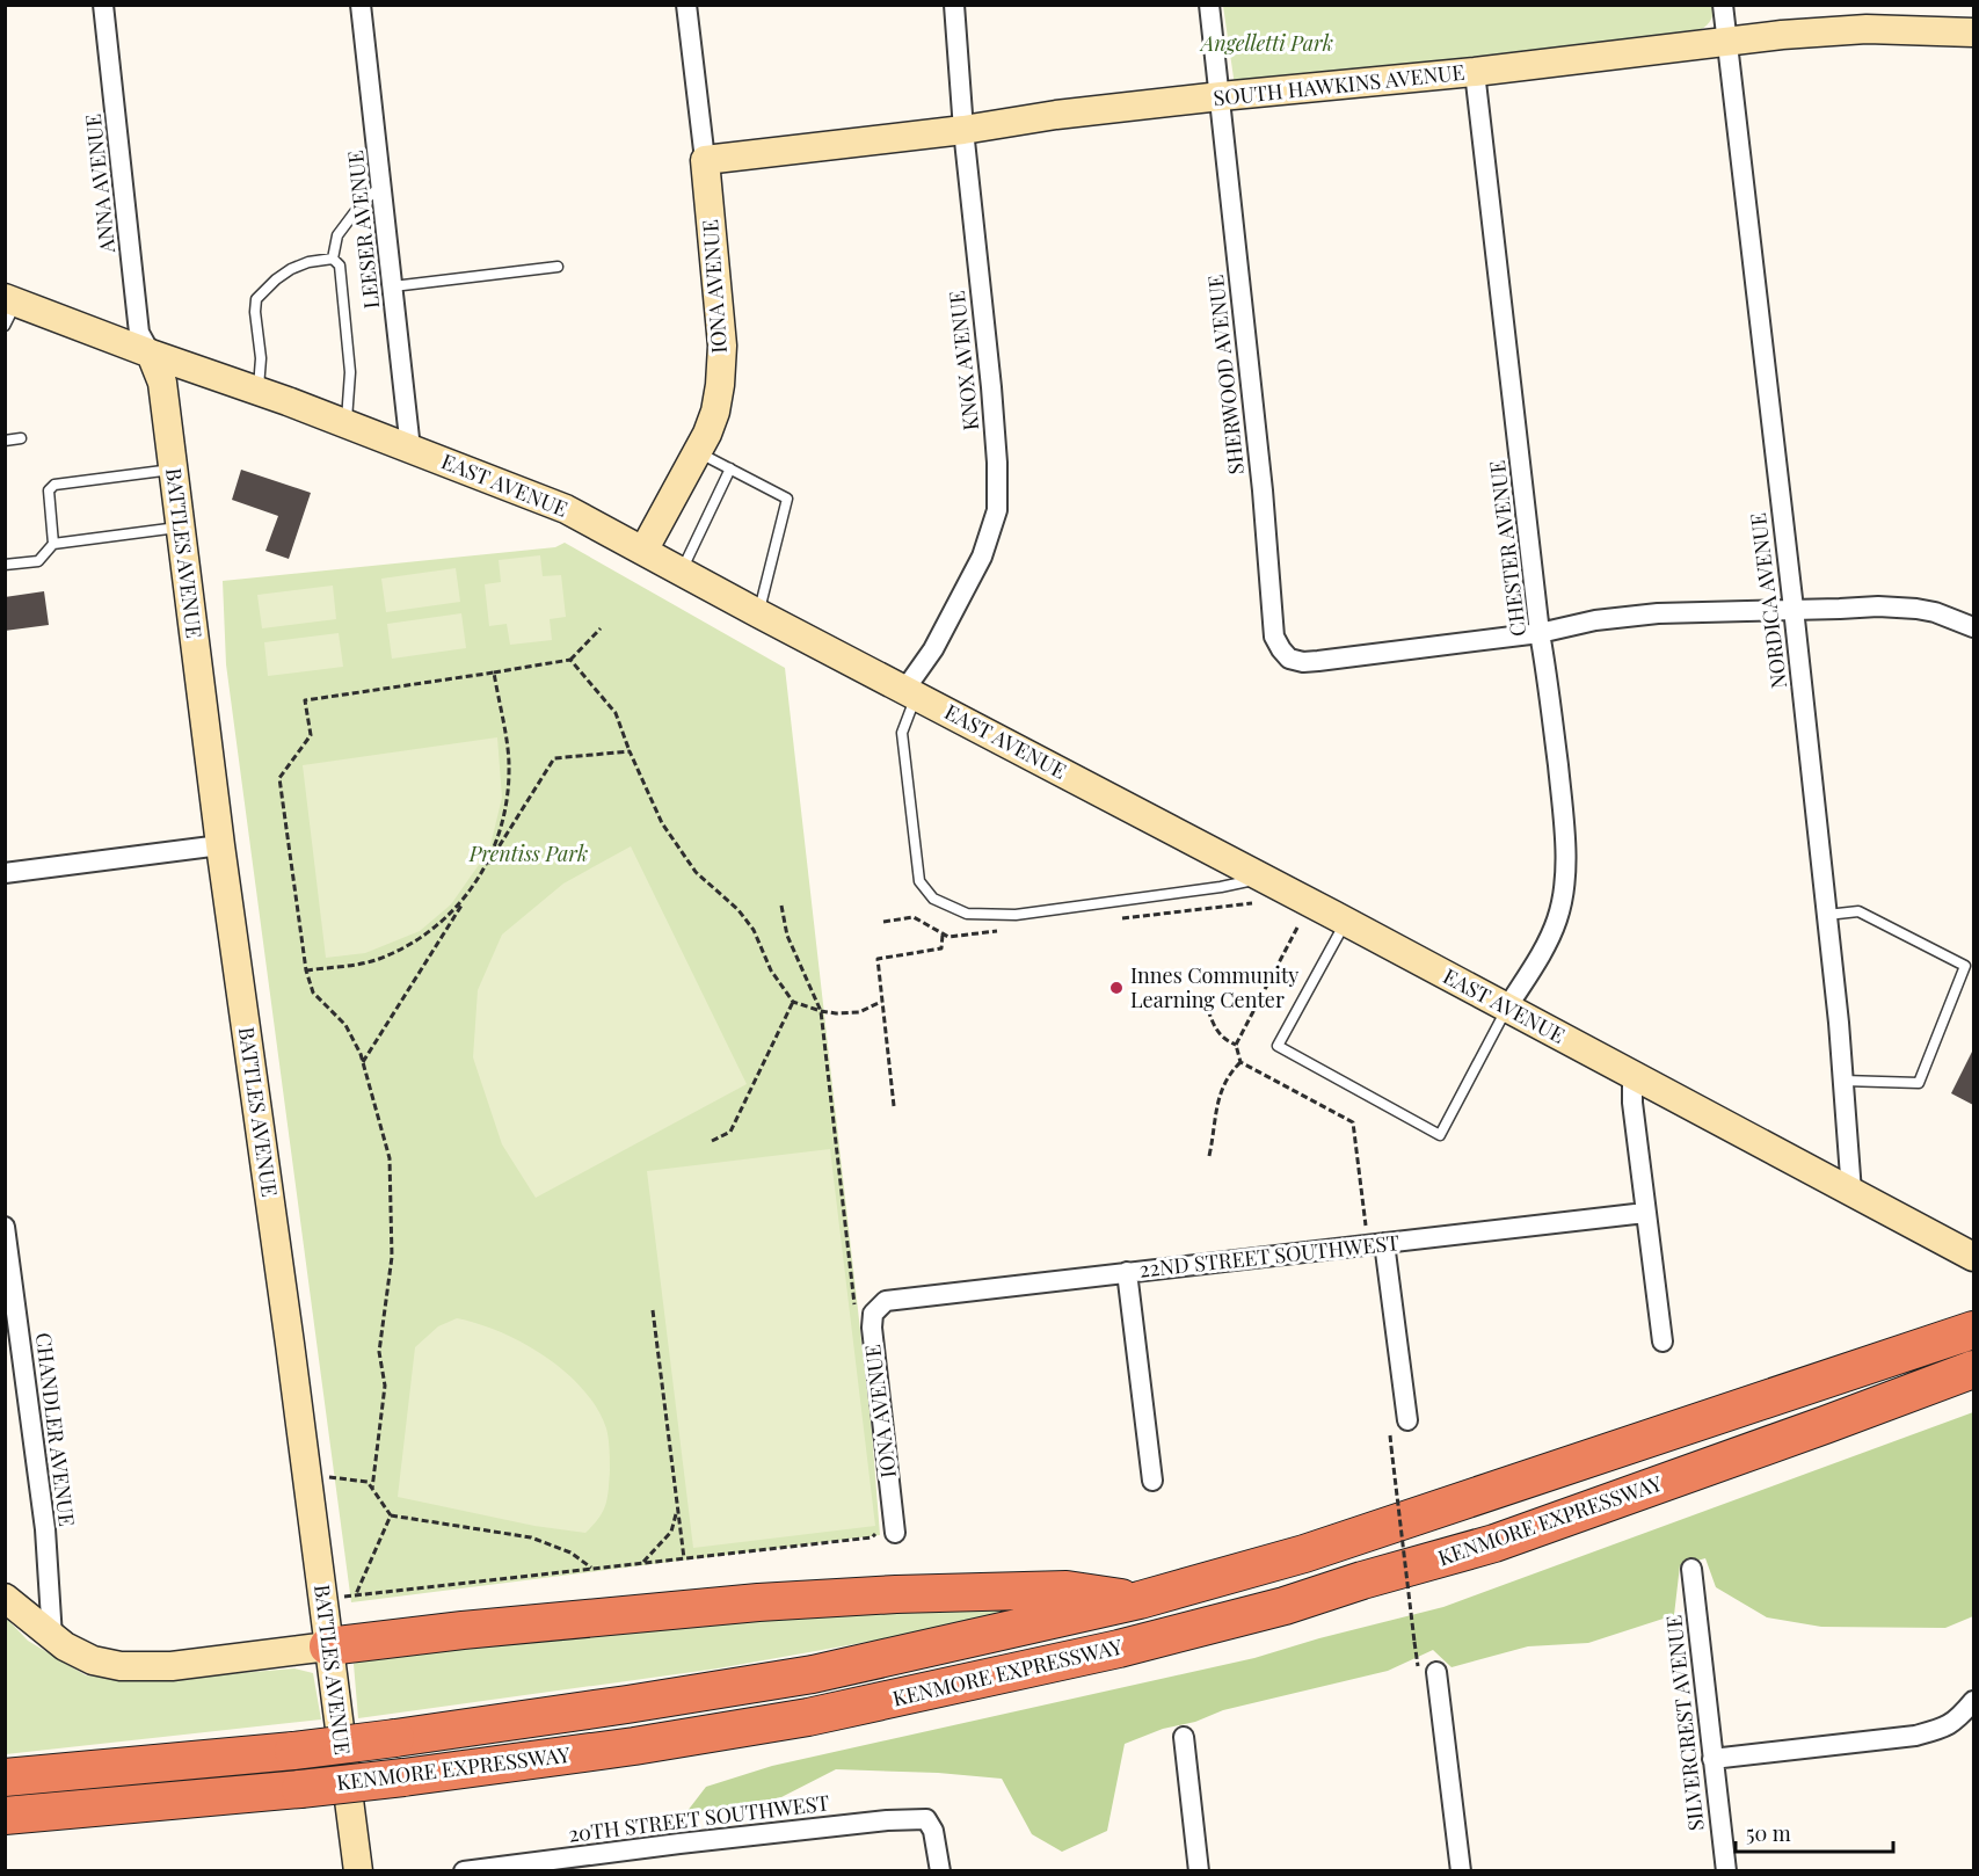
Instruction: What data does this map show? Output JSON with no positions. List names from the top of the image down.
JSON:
{
  "streets": {
    "highway": ["KENMORE EXPRESSWAY"],
    "street": [
      "SOUTH HAWKINS AVENUE",
      "ANNA AVENUE",
      "LEESER AVENUE",
      "IONA AVENUE",
      "KNOX AVENUE",
      "SHERWOOD AVENUE",
      "EAST AVENUE",
      "CHESTER AVENUE",
      "BATTLES AVENUE",
      "NORDICA AVENUE",
      "22ND STREET SOUTHWEST",
      "CHANDLER AVENUE",
      "SILVERCREST AVENUE",
      "20TH STREET SOUTHWEST"
    ]
  },
  "crossings": [
    ["SOUTH HAWKINS AVENUE", "IONA AVENUE"],
    ["SOUTH HAWKINS AVENUE", "KNOX AVENUE"],
    ["SOUTH HAWKINS AVENUE", "SHERWOOD AVENUE"],
    ["SOUTH HAWKINS AVENUE", "CHESTER AVENUE"],
    ["SOUTH HAWKINS AVENUE", "NORDICA AVENUE"],
    ["ANNA AVENUE", "EAST AVENUE"],
    ["ANNA AVENUE", "BATTLES AVENUE"],
    ["LEESER AVENUE", "EAST AVENUE"],
    ["IONA AVENUE", "EAST AVENUE"],
    ["IONA AVENUE", "22ND STREET SOUTHWEST"],
    ["KNOX AVENUE", "EAST AVENUE"],
    ["SHERWOOD AVENUE", "CHESTER AVENUE"],
    ["SHERWOOD AVENUE", "NORDICA AVENUE"],
    ["EAST AVENUE", "CHESTER AVENUE"],
    ["EAST AVENUE", "BATTLES AVENUE"],
    ["EAST AVENUE", "NORDICA AVENUE"]
  ],
  "parks": ["Angelletti Park", "Prentiss Park"],
  "places": ["Innes Community Learning Center"],
  "scale_bar": "50 m"
}
